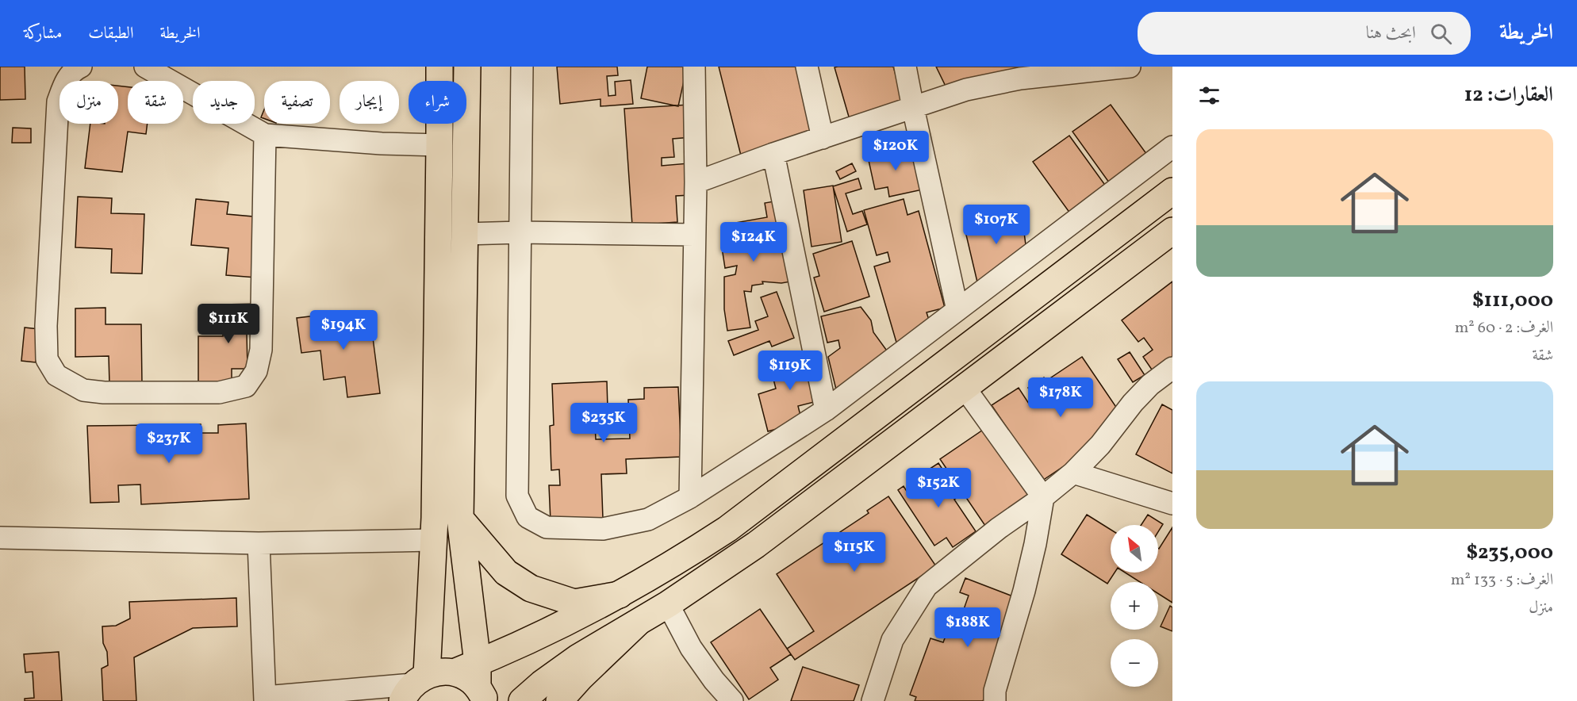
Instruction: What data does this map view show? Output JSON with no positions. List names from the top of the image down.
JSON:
{
  "north": "top left",
  "page": {
    "header": "الخريطة",
    "search": "ابحث هنا",
    "nav": ["الخريطة", "الطبقات", "مشاركة"],
    "heading": "العقارات: 12",
    "chip": [
      "شراء",
      "إيجار",
      "تصفية",
      "جديد",
      "شقة",
      "منزل"
    ],
    "list": [
      {
        "name": "$111,000",
        "note": "الغرف: 2 · 60 m² · شقة"
      },
      {
        "name": "$235,000",
        "note": "الغرف: 5 · 133 m² · منزل"
      }
    ],
    "price": [
      "$120K",
      "$107K",
      "$124K",
      "$111K",
      "$194K",
      "$119K",
      "$178K",
      "$235K",
      "$237K",
      "$152K",
      "$115K",
      "$188K"
    ],
    "map_buttons": ["+", "−"]
  }
}
